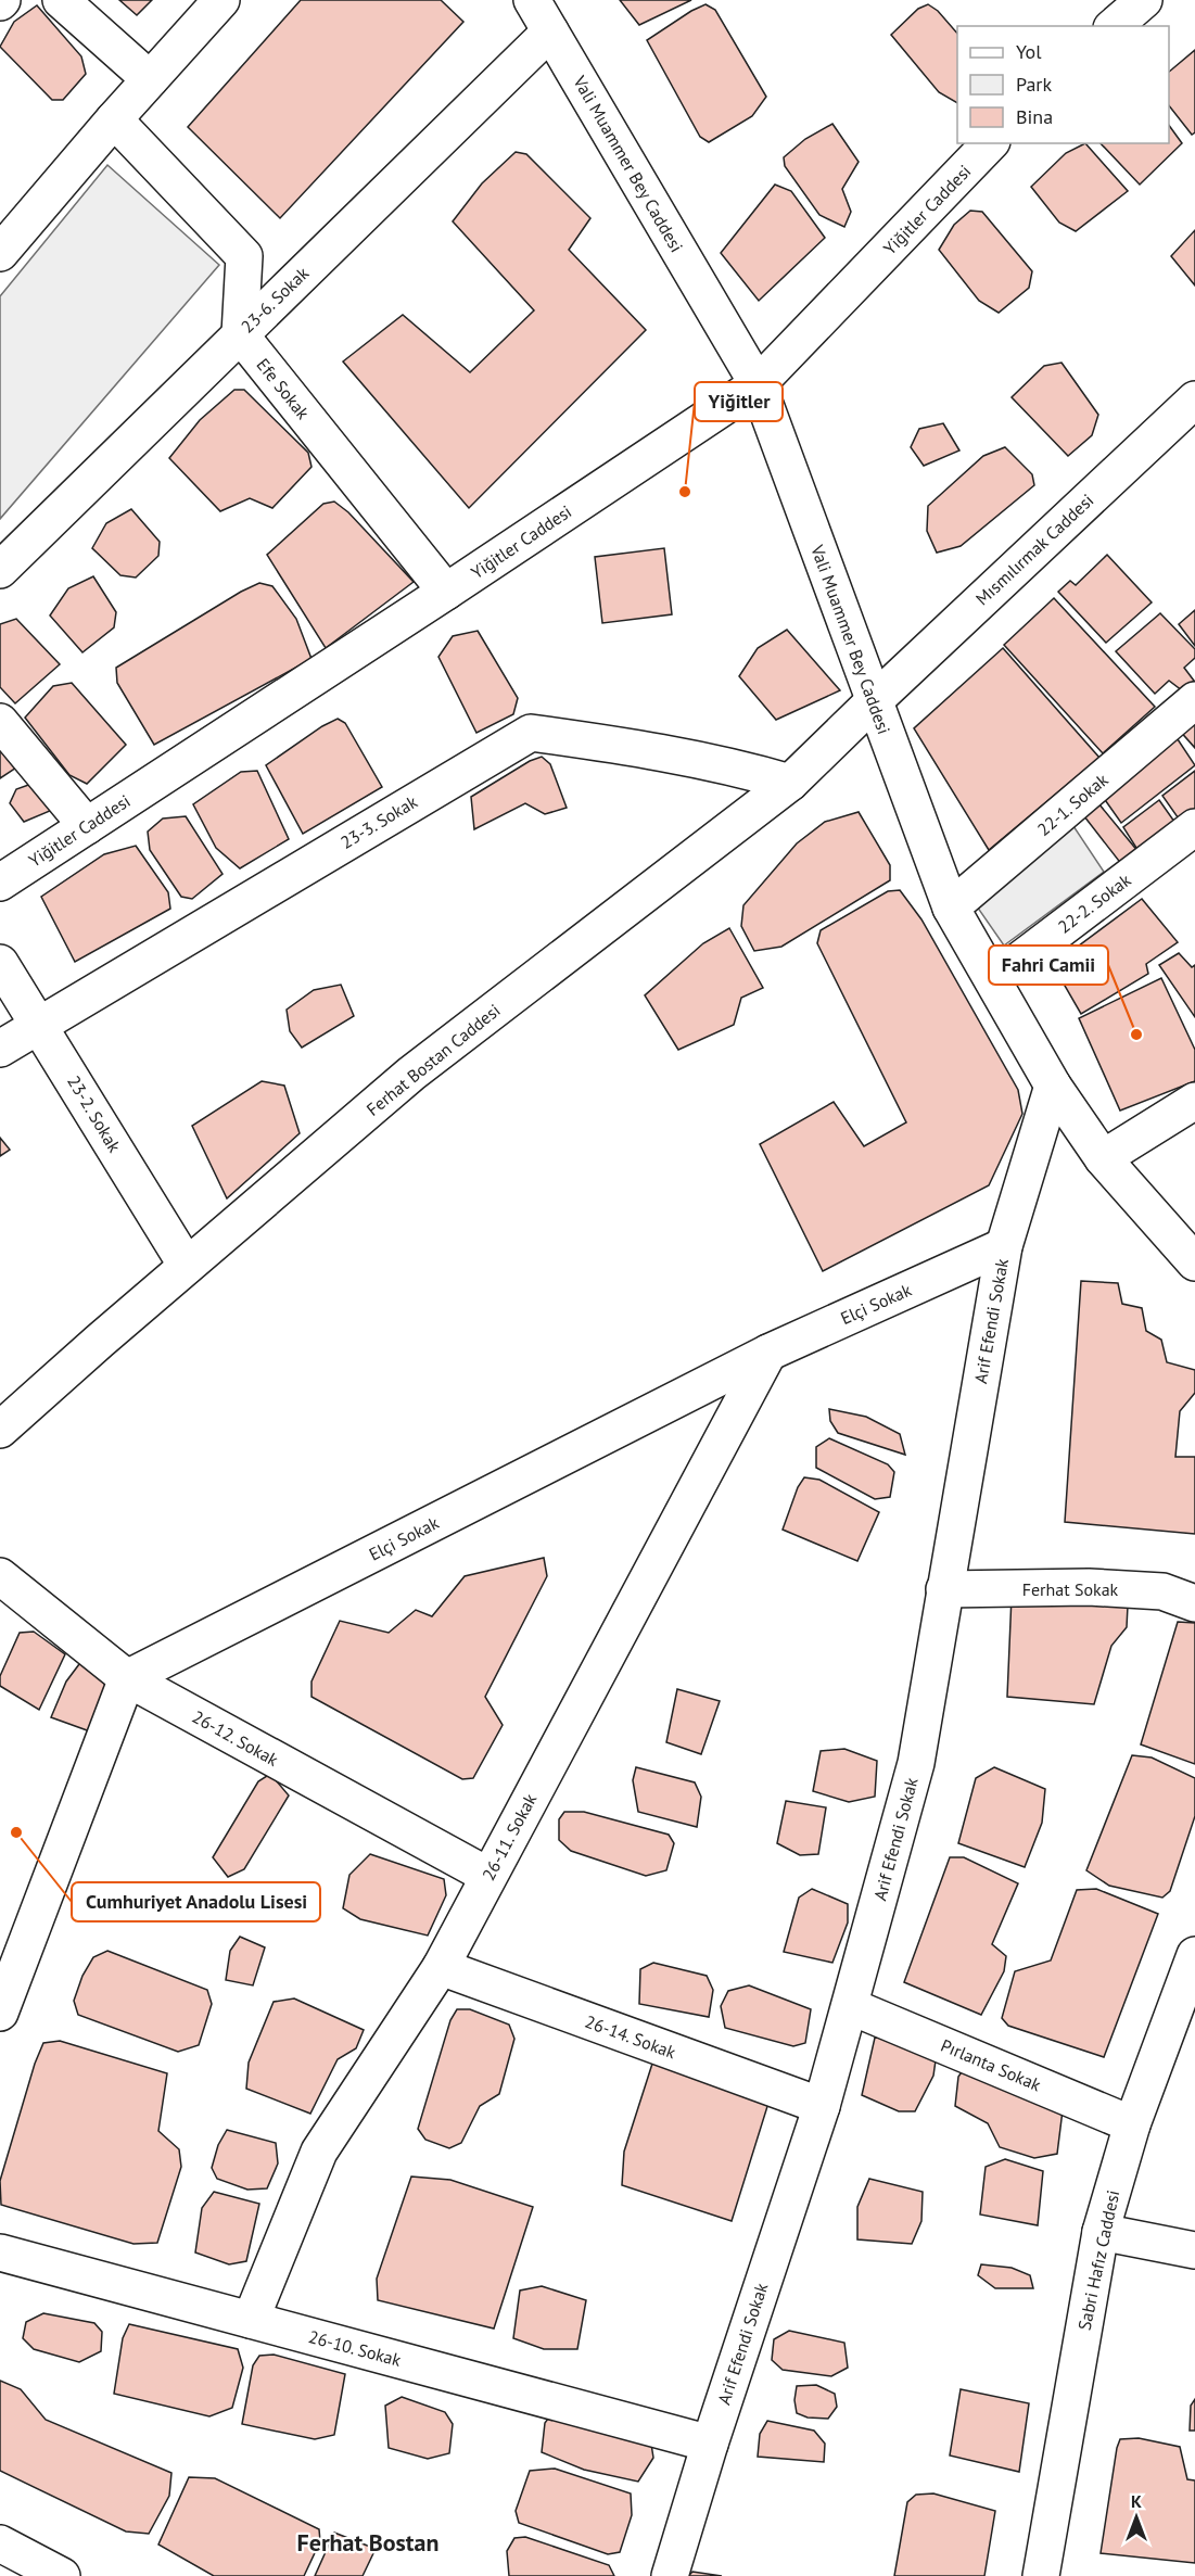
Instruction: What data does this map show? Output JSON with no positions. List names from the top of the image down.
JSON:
{
  "streets": {
    "street": [
      "Vali Muammer Bey Caddesi",
      "Yiğitler Caddesi",
      "23-6. Sokak",
      "Efe Sokak",
      "Mısmılırmak Caddesi",
      "22-1. Sokak",
      "23-3. Sokak",
      "22-2. Sokak",
      "Ferhat Bostan Caddesi",
      "23-2. Sokak",
      "Elçi Sokak",
      "Arif Efendi Sokak",
      "Ferhat Sokak",
      "26-12. Sokak",
      "26-11. Sokak",
      "26-14. Sokak",
      "Pırlanta Sokak",
      "Sabri Hafız Caddesi",
      "26-10. Sokak"
    ]
  },
  "crossings": [
    ["Vali Muammer Bey Caddesi", "Yiğitler Caddesi"],
    ["Vali Muammer Bey Caddesi", "23-6. Sokak"],
    ["Vali Muammer Bey Caddesi", "Mısmılırmak Caddesi"],
    ["Vali Muammer Bey Caddesi", "22-1. Sokak"],
    ["Vali Muammer Bey Caddesi", "22-2. Sokak"],
    ["Vali Muammer Bey Caddesi", "Ferhat Bostan Caddesi"],
    ["Vali Muammer Bey Caddesi", "Arif Efendi Sokak"],
    ["Yiğitler Caddesi", "Efe Sokak"],
    ["23-6. Sokak", "Efe Sokak"],
    ["Mısmılırmak Caddesi", "Ferhat Bostan Caddesi"],
    ["23-3. Sokak", "Ferhat Bostan Caddesi"],
    ["23-3. Sokak", "23-2. Sokak"],
    ["Ferhat Bostan Caddesi", "23-2. Sokak"],
    ["Elçi Sokak", "Arif Efendi Sokak"],
    ["Elçi Sokak", "26-12. Sokak"],
    ["Elçi Sokak", "26-11. Sokak"],
    ["Arif Efendi Sokak", "Ferhat Sokak"],
    ["Arif Efendi Sokak", "26-14. Sokak"],
    ["Arif Efendi Sokak", "Pırlanta Sokak"],
    ["Arif Efendi Sokak", "26-10. Sokak"],
    ["26-12. Sokak", "26-11. Sokak"],
    ["26-11. Sokak", "26-14. Sokak"],
    ["26-11. Sokak", "26-10. Sokak"],
    ["Pırlanta Sokak", "Sabri Hafız Caddesi"]
  ],
  "districts": ["Ferhat Bostan"],
  "places": ["Yiğitler", "Fahri Camii", "Cumhuriyet Anadolu Lisesi"],
  "legend": ["Yol", "Park", "Bina"],
  "north": "top"
}
